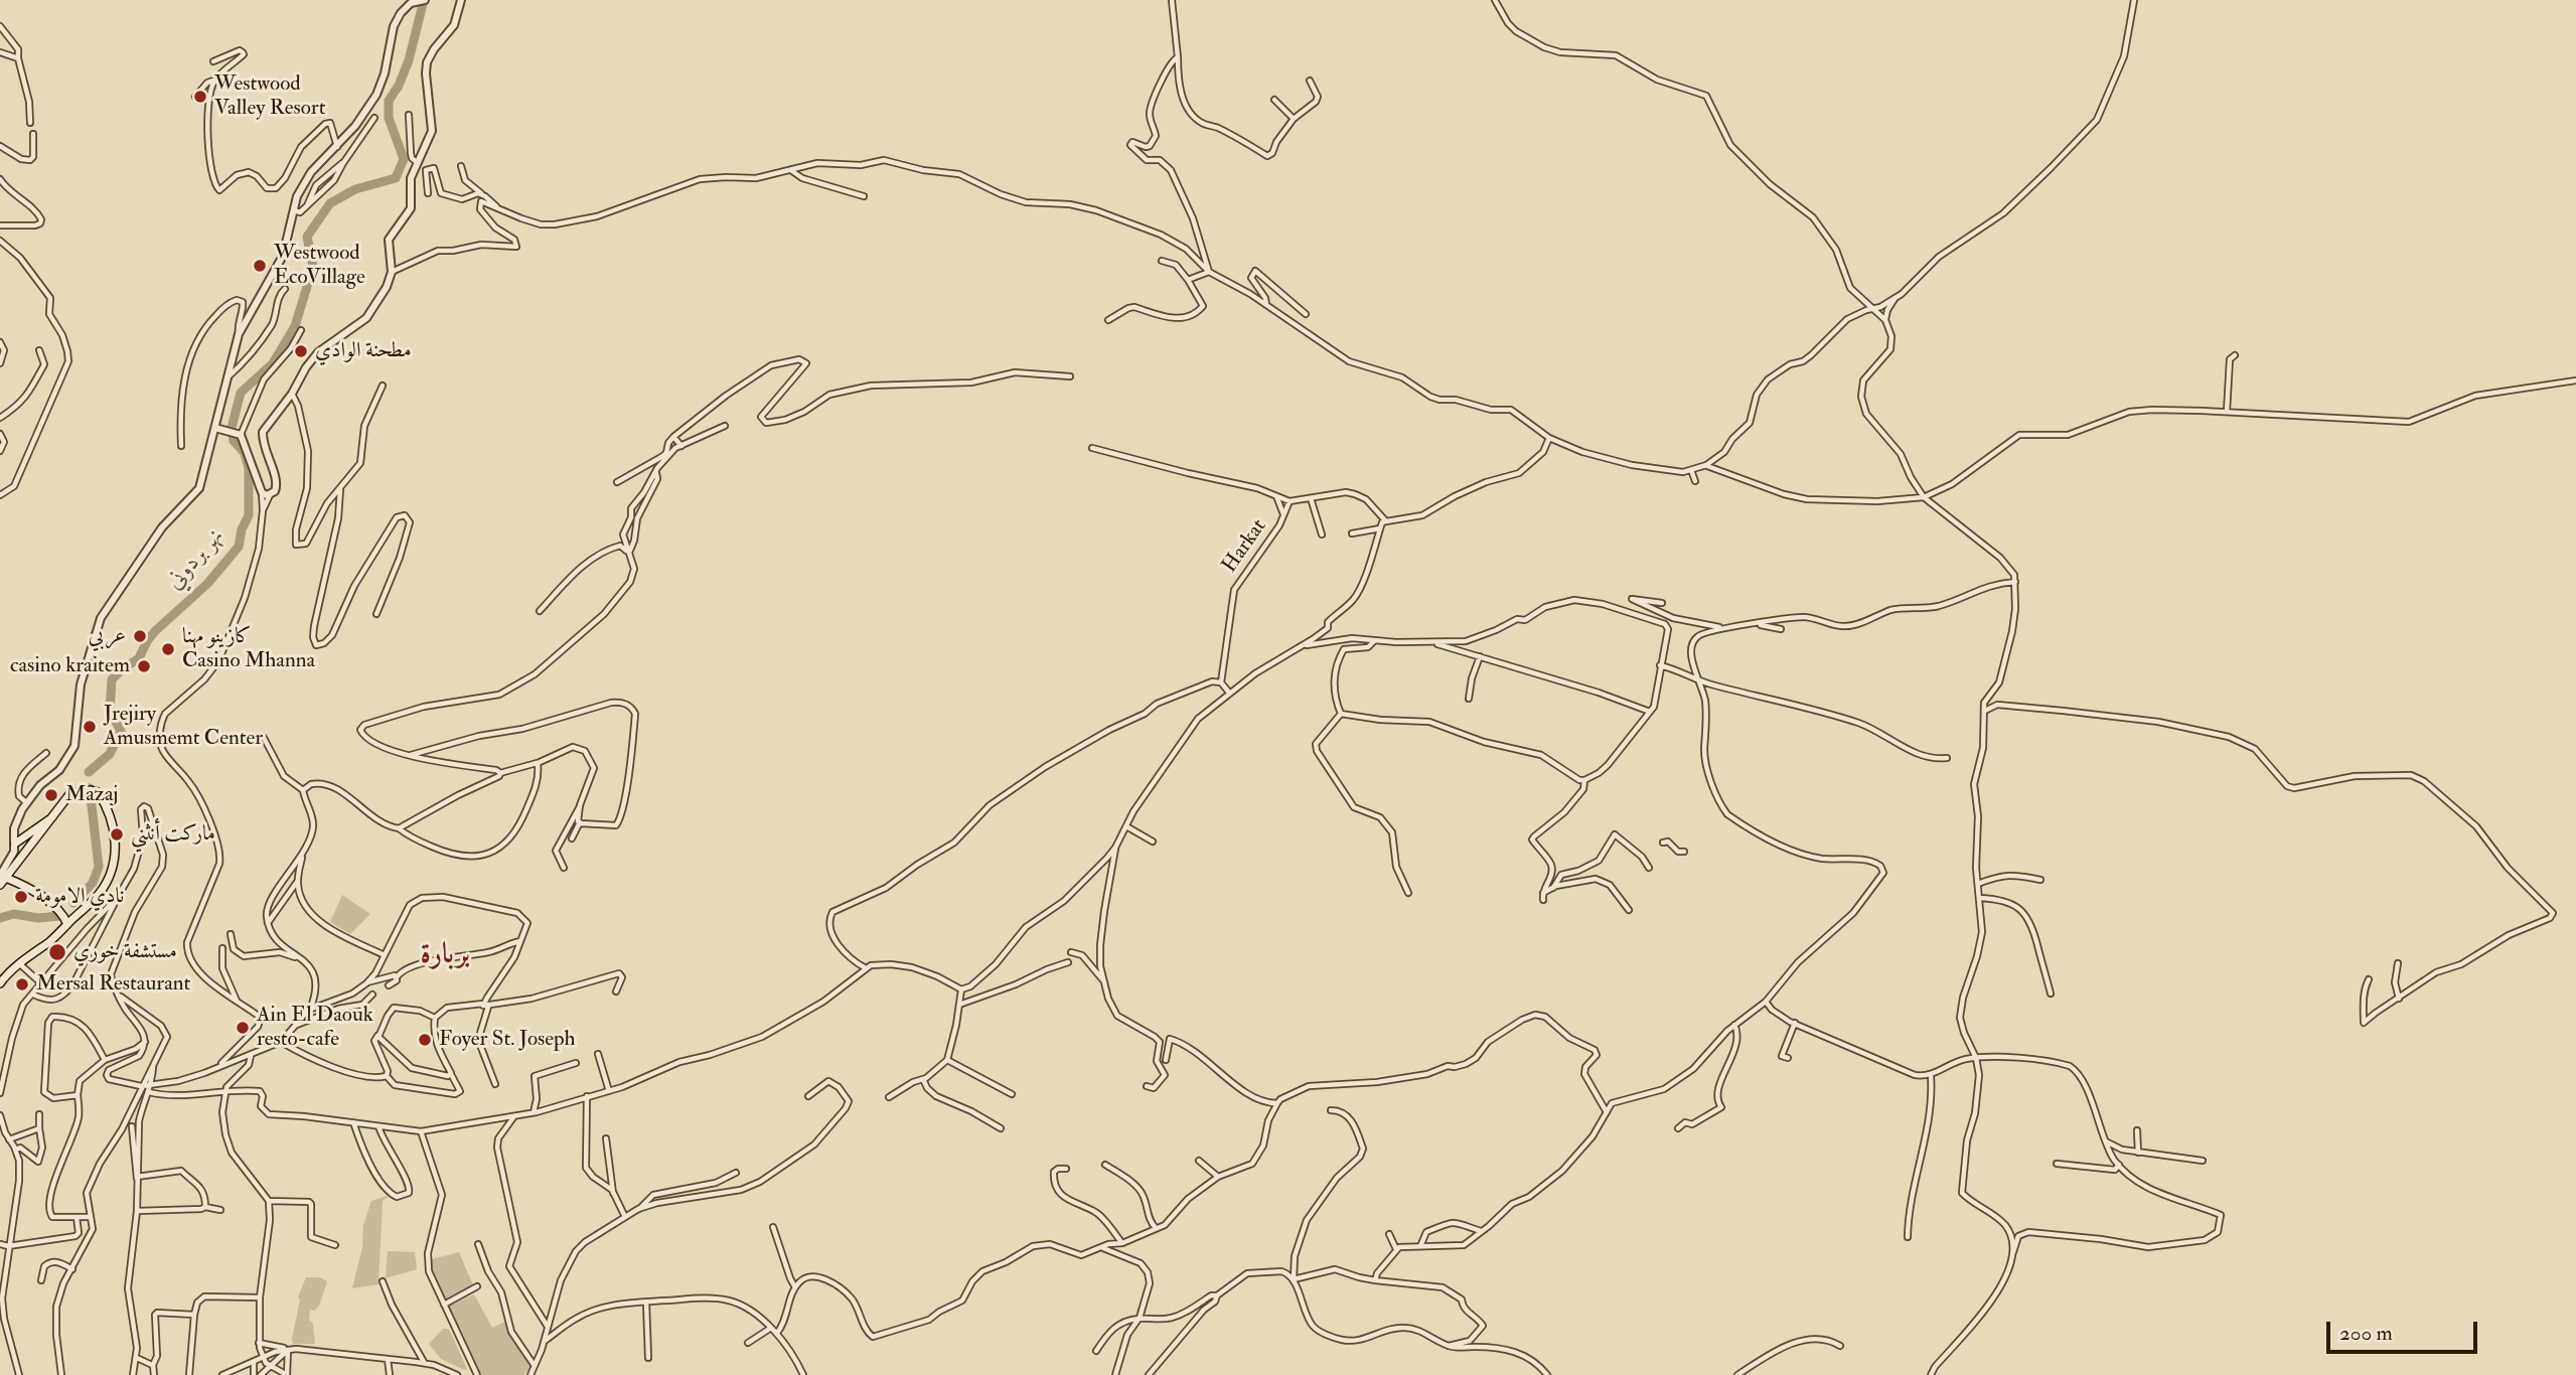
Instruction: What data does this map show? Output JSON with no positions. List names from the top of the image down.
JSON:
{
  "streets": {
    "street": ["Harkat"]
  },
  "districts": ["بربارة"],
  "water": ["نهر بردوني"],
  "places": [
    "Westwood Valley Resort",
    "Westwood EcoVillage",
    "مطحنة الوادي",
    "عربي",
    "كازينو مهنا Casino Mhanna",
    "casino kraitem",
    "Jrejiry Amusmemt Center",
    "Mazaj",
    "ماركت أنثني",
    "نادي الامومة",
    "مستشفة خوري",
    "Mersal Restaurant",
    "Ain El Daouk resto-cafe",
    "Foyer St. Joseph"
  ],
  "scale_bar": "200 m"
}
